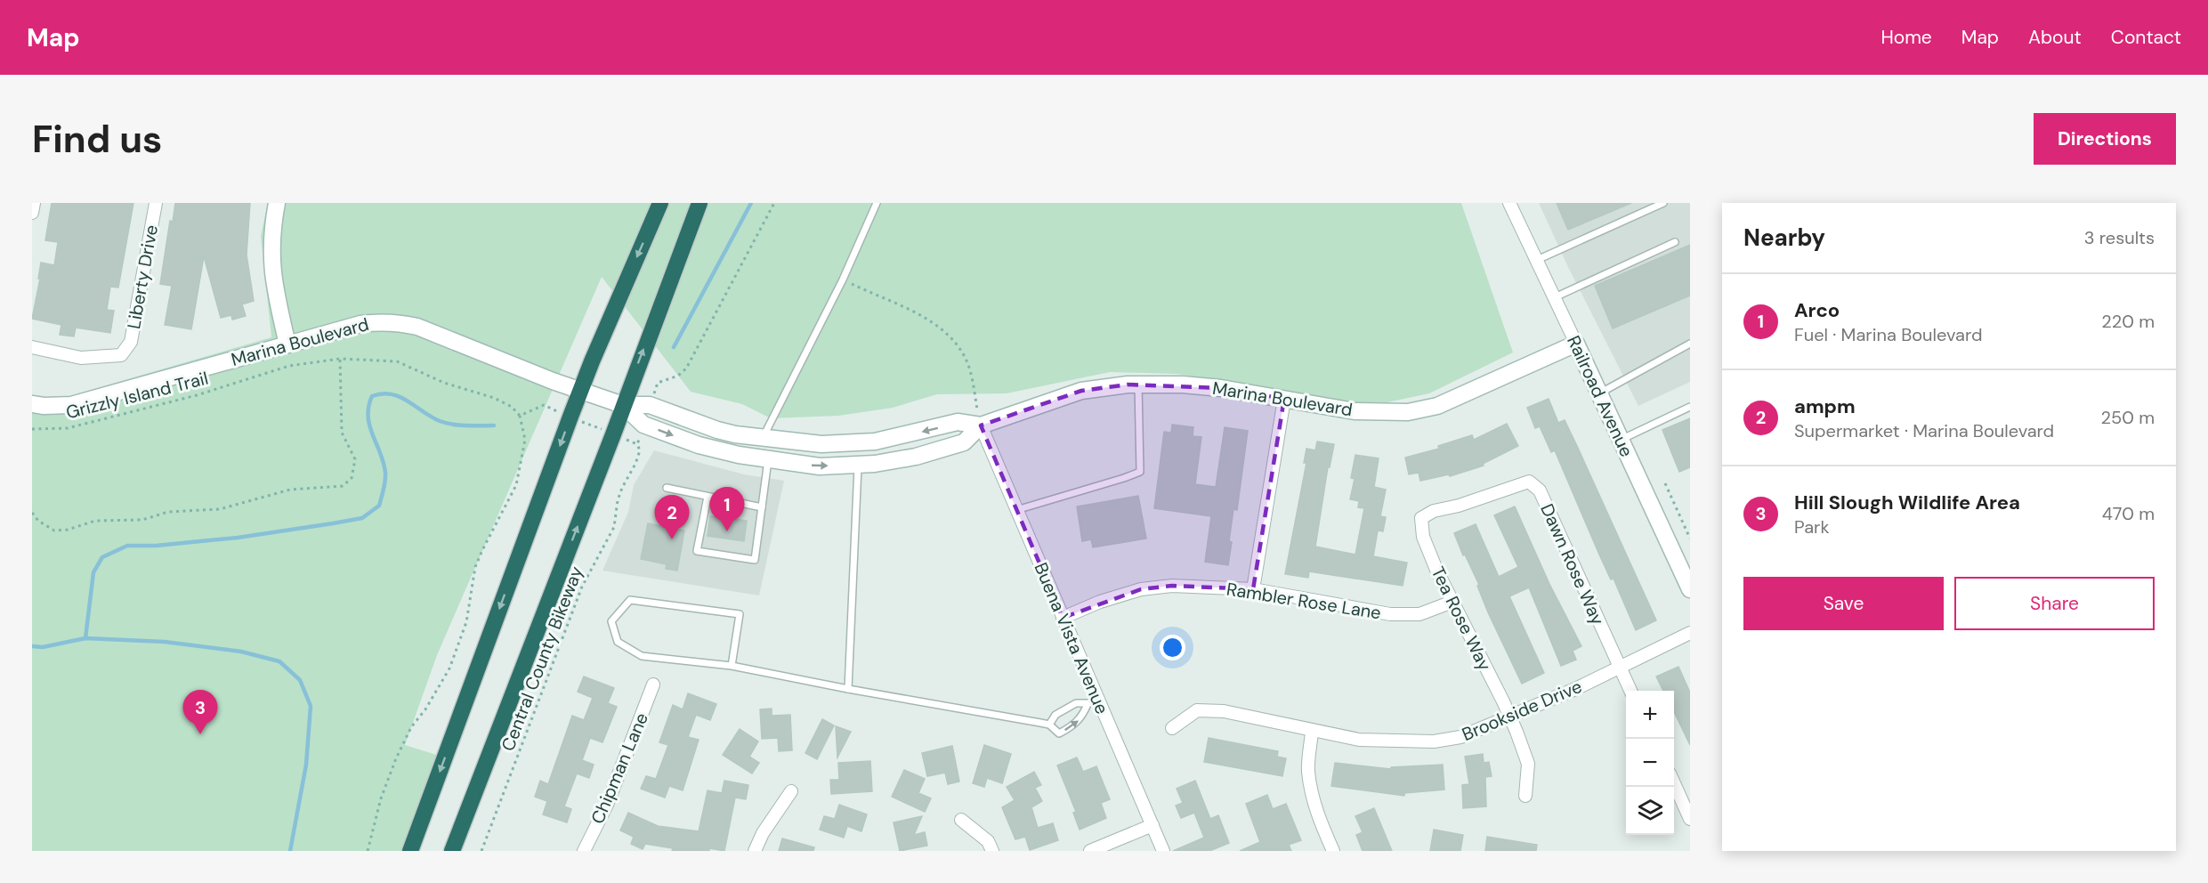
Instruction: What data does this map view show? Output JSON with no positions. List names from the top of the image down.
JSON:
{
  "streets": {
    "street": [
      "Liberty Drive",
      "Marina Boulevard",
      "Railroad Avenue",
      "Dawn Rose Way",
      "Rambler Rose Lane",
      "Tea Rose Way",
      "Buena Vista Avenue",
      "Brookside Drive",
      "Chipman Lane"
    ],
    "path": ["Grizzly Island Trail", "Central County Bikeway"]
  },
  "crossings": [
    ["Marina Boulevard", "Railroad Avenue"],
    ["Marina Boulevard", "Buena Vista Avenue"],
    ["Marina Boulevard", "Central County Bikeway"],
    ["Dawn Rose Way", "Tea Rose Way"],
    ["Dawn Rose Way", "Brookside Drive"],
    ["Rambler Rose Lane", "Tea Rose Way"],
    ["Rambler Rose Lane", "Buena Vista Avenue"],
    ["Tea Rose Way", "Brookside Drive"]
  ],
  "page": {
    "header": "Map",
    "nav": [
      "Home",
      "Map",
      "About",
      "Contact"
    ],
    "buttons": [
      "Directions",
      ["Save", "Share"]
    ],
    "title": "Find us",
    "heading": ["Nearby", "3 results"],
    "list": [
      {
        "mark": "1",
        "name": "Arco",
        "note": "Fuel · Marina Boulevard",
        "value": "220 m"
      },
      {
        "mark": "2",
        "name": "ampm",
        "note": "Supermarket · Marina Boulevard",
        "value": "250 m"
      },
      {
        "mark": "3",
        "name": "Hill Slough Wildlife Area",
        "note": "Park",
        "value": "470 m"
      }
    ],
    "pins": ["1", "2", "3"],
    "map_buttons": ["+", "−"]
  }
}
